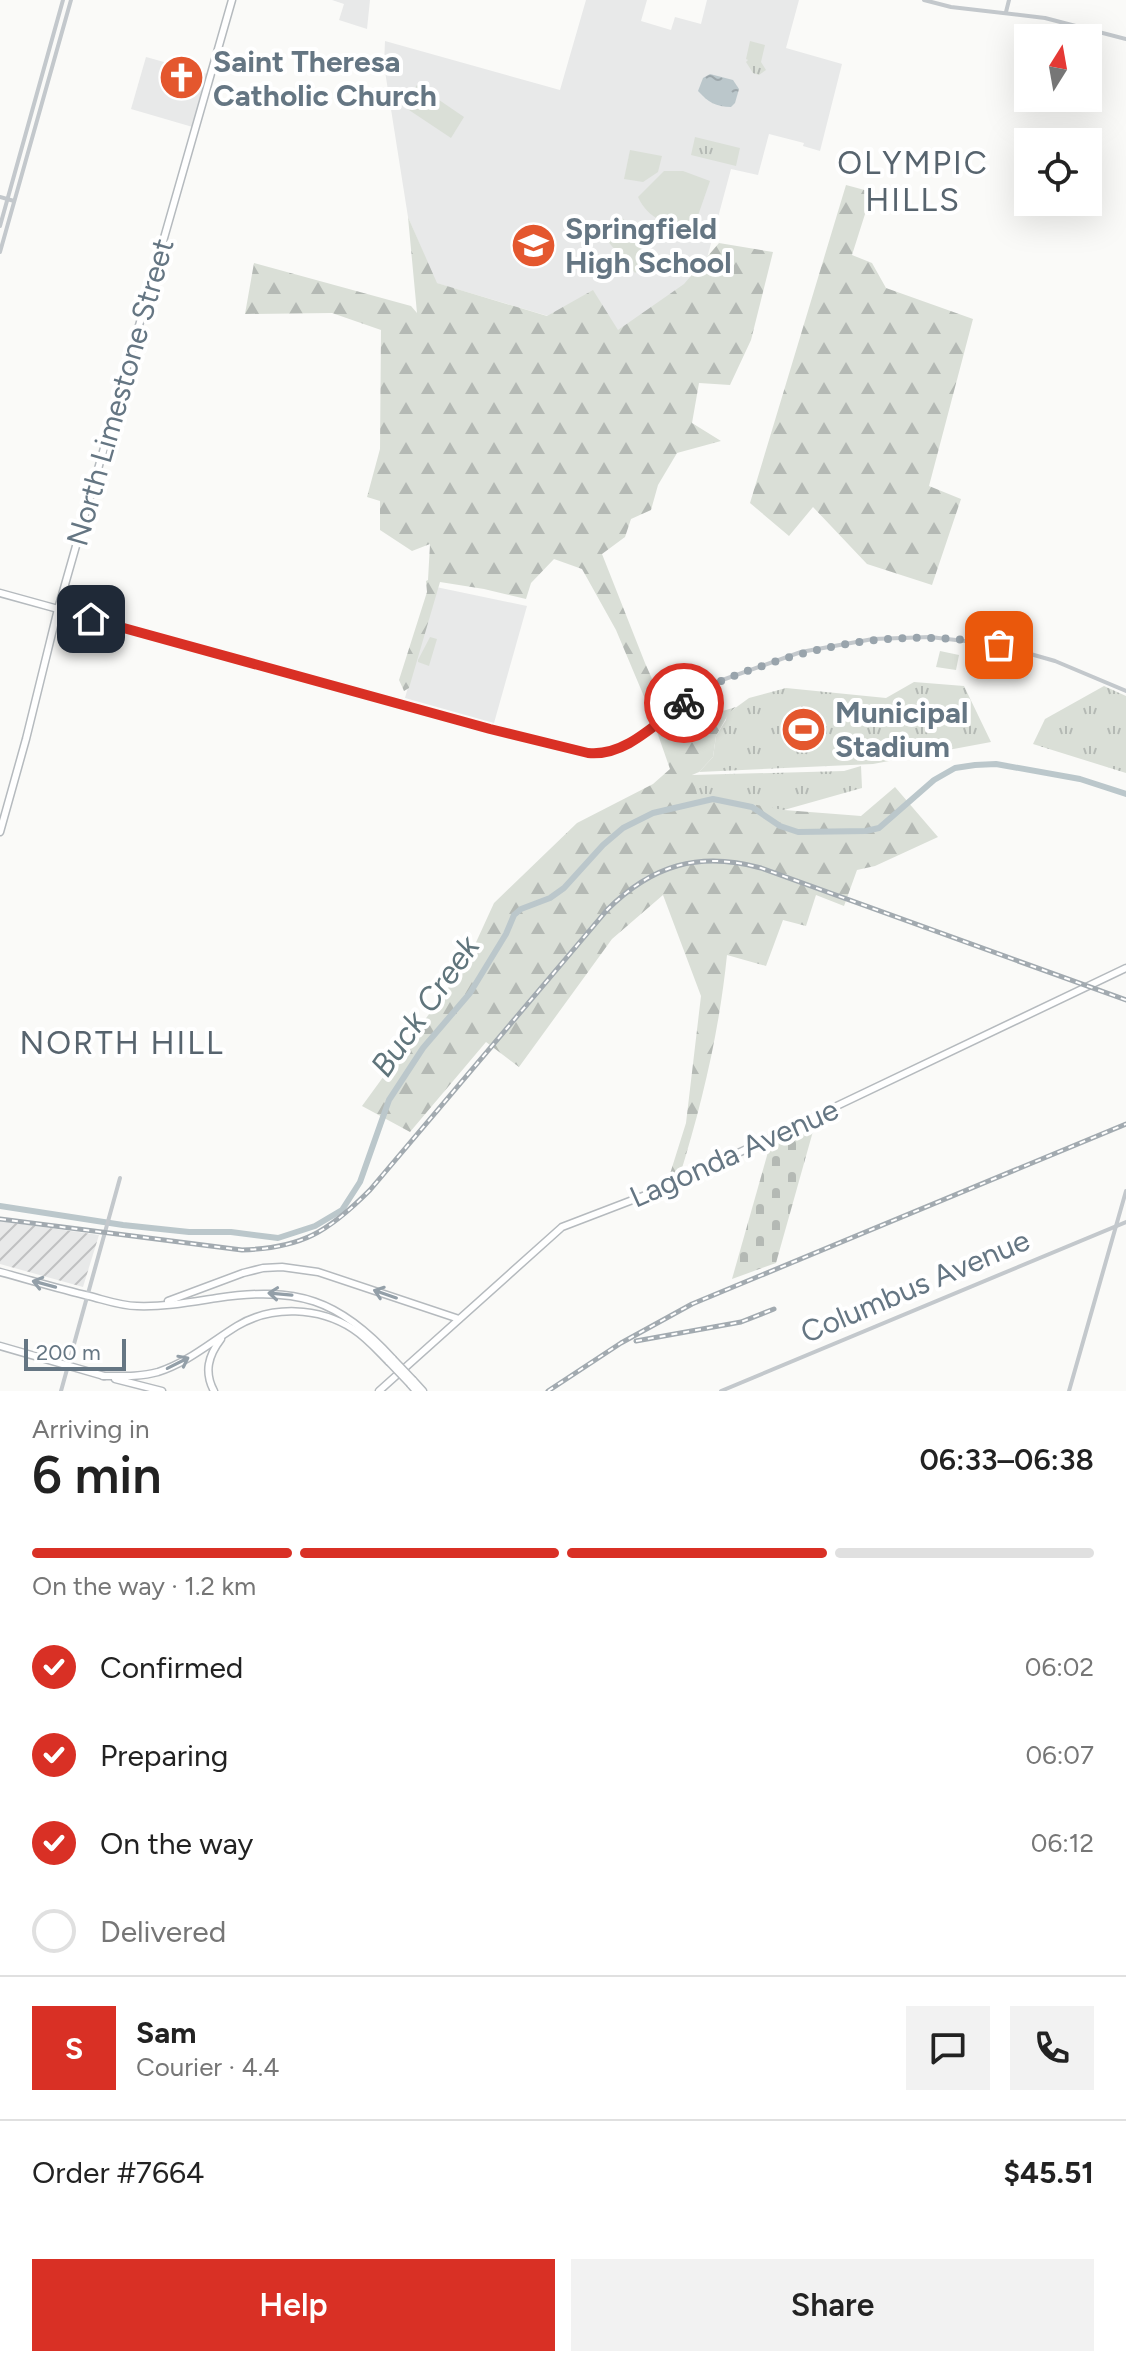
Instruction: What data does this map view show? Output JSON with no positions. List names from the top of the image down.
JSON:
{
  "streets": {
    "main road": ["North Limestone Street", "Lagonda Avenue"],
    "street": ["Columbus Avenue"]
  },
  "districts": ["OLYMPIC HILLS", "NORTH HILL"],
  "water": ["Buck Creek"],
  "places": {
    "church": ["Saint Theresa Catholic Church"],
    "school or university": ["Springfield High School"],
    "sports": ["Municipal Stadium"]
  },
  "scale_bar": "200 m",
  "north": "top",
  "page": {
    "scale": "200 m",
    "heading": ["6 min", "Arriving in", "06:33–06:38"],
    "panel": [
      "Sam",
      "Courier · 4.4",
      "Order #7664",
      "$45.51"
    ],
    "bar": "On the way · 1.2 km",
    "list": [
      ["Confirmed", "06:02"],
      ["Preparing", "06:07"],
      ["On the way", "06:12"],
      "Delivered"
    ],
    "round": "S",
    "buttons": ["Help", "Share"]
  }
}
